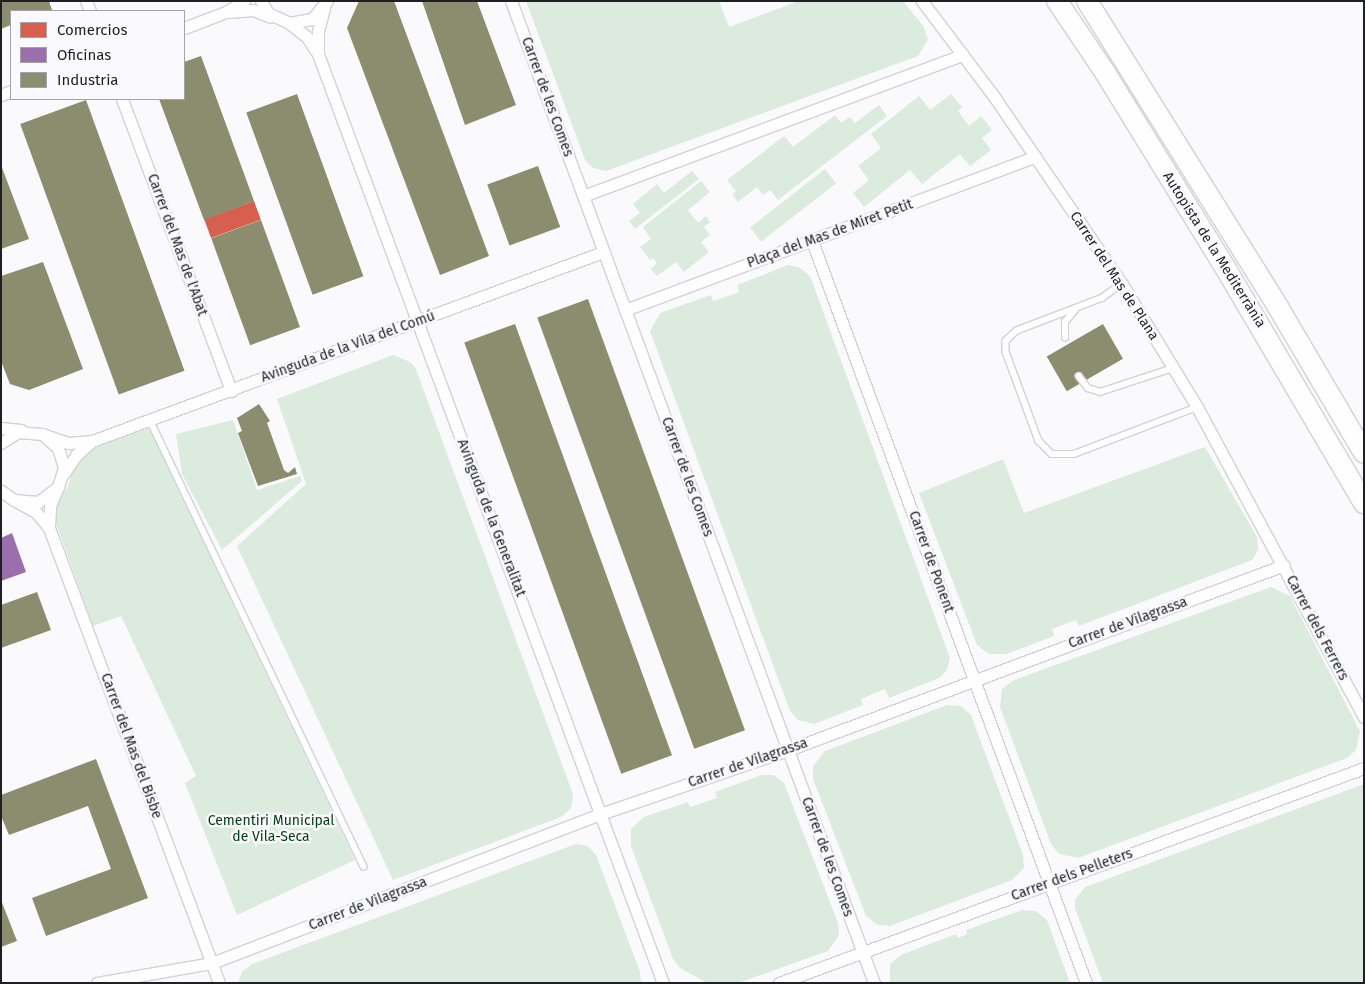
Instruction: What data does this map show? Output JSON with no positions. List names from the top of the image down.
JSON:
{
  "streets": {
    "highway": ["Autopista de la Mediterrània"],
    "street": [
      "Carrer de les Comes",
      "Plaça del Mas de Miret Petit",
      "Carrer del Mas de l'Abat",
      "Carrer del Mas de Plana",
      "Avinguda de la Vila del Comú",
      "Avinguda de la Generalitat",
      "Carrer de Ponent",
      "Carrer de Vilagrassa",
      "Carrer dels Ferrers",
      "Carrer del Mas del Bisbe",
      "Carrer dels Pelleters"
    ]
  },
  "crossings": [
    ["Carrer de les Comes", "Plaça del Mas de Miret Petit"],
    ["Carrer de les Comes", "Avinguda de la Vila del Comú"],
    ["Carrer de les Comes", "Carrer de Vilagrassa"],
    ["Carrer de les Comes", "Carrer dels Pelleters"],
    ["Plaça del Mas de Miret Petit", "Carrer del Mas de Plana"],
    ["Plaça del Mas de Miret Petit", "Carrer de Ponent"],
    ["Carrer del Mas de l'Abat", "Avinguda de la Vila del Comú"],
    ["Carrer del Mas de Plana", "Carrer de Vilagrassa"],
    ["Carrer del Mas de Plana", "Carrer dels Ferrers"],
    ["Avinguda de la Vila del Comú", "Avinguda de la Generalitat"],
    ["Avinguda de la Vila del Comú", "Carrer del Mas del Bisbe"],
    ["Avinguda de la Generalitat", "Carrer de Vilagrassa"],
    ["Carrer de Ponent", "Carrer de Vilagrassa"],
    ["Carrer de Ponent", "Carrer dels Pelleters"],
    ["Carrer de Vilagrassa", "Carrer dels Ferrers"],
    ["Carrer de Vilagrassa", "Carrer del Mas del Bisbe"]
  ],
  "parks": ["Cementiri Municipal de Vila-Seca"],
  "legend": ["Comercios", "Oficinas", "Industria"]
}
